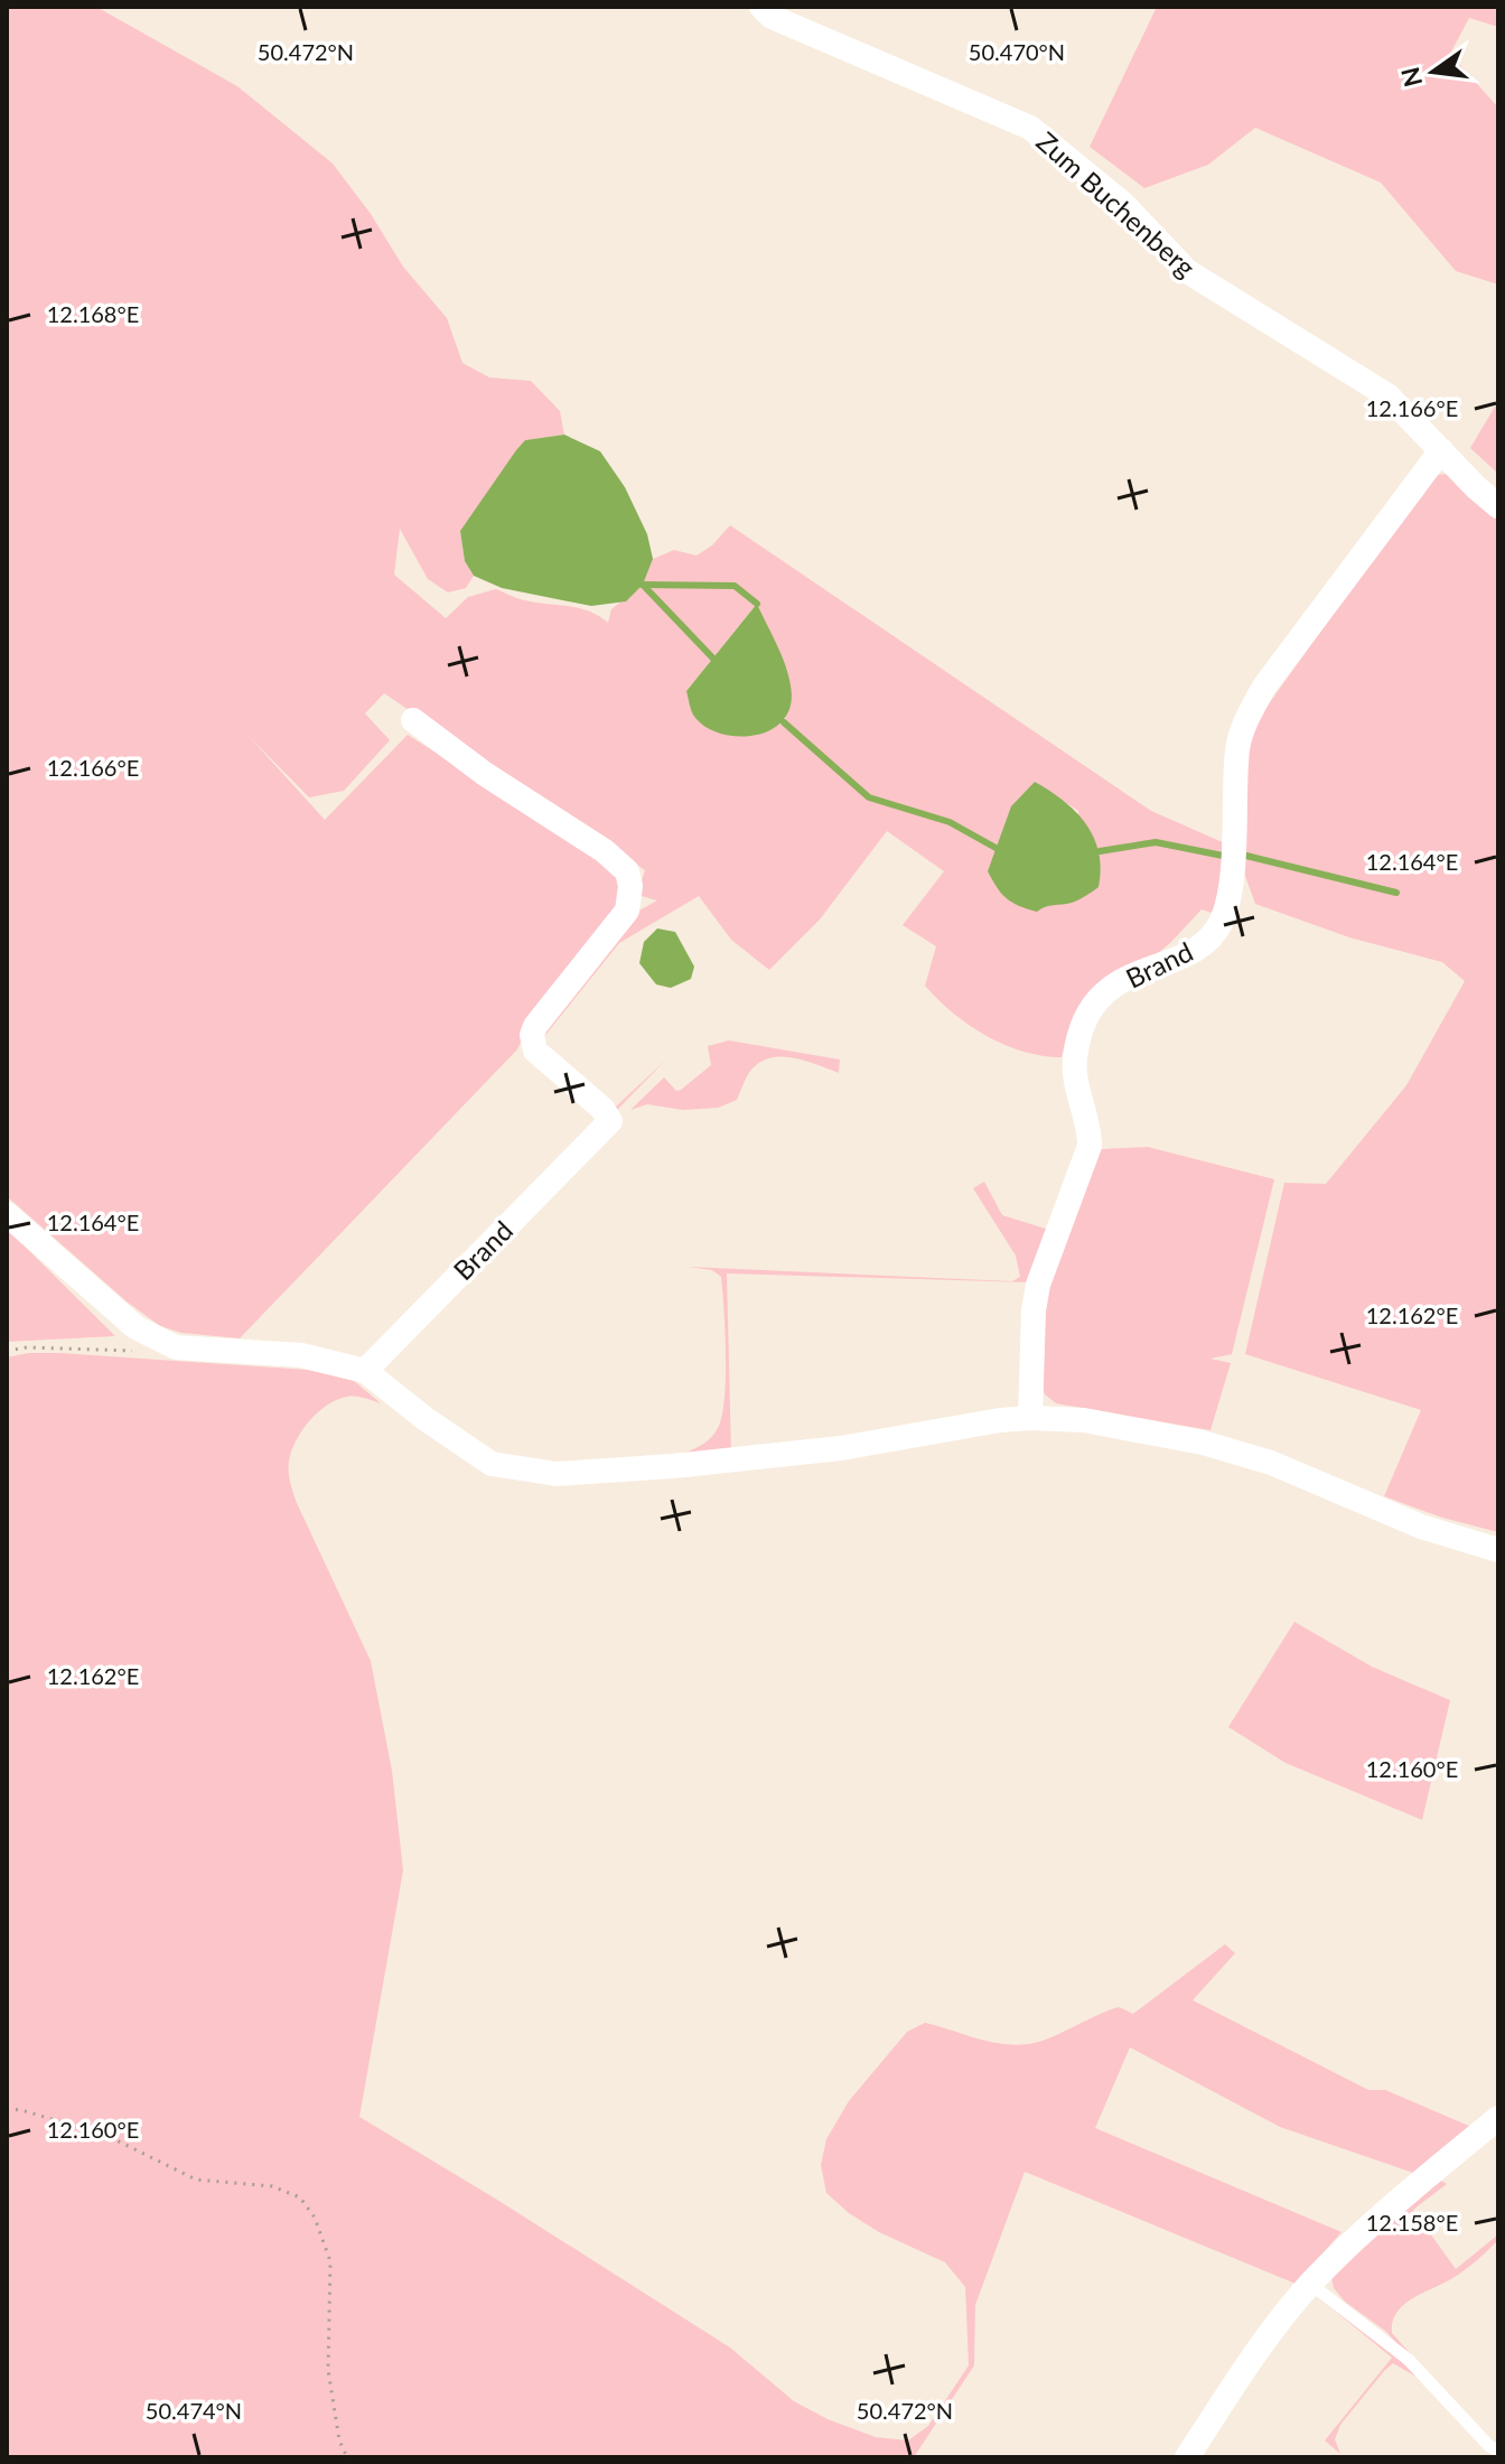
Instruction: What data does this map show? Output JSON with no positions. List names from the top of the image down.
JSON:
{
  "streets": {
    "street": ["Zum Buchenberg", "Brand"]
  },
  "crossings": [
    ["Zum Buchenberg", "Brand"]
  ],
  "north": "left",
  "coordinates": [
    "50.472°N",
    "50.470°N",
    "12.168°E",
    "12.166°E",
    "12.164°E",
    "12.162°E",
    "12.160°E",
    "12.158°E",
    "50.474°N"
  ]
}
